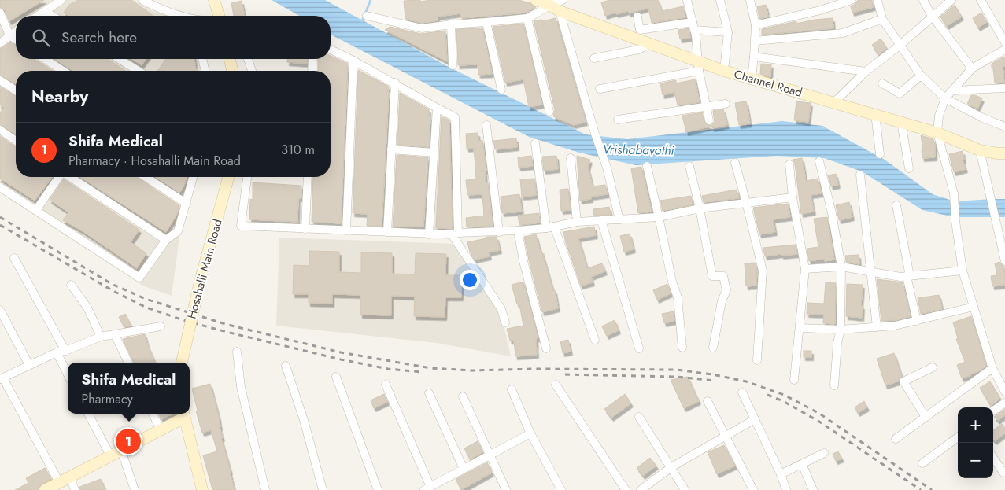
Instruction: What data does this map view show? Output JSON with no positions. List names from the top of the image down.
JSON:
{
  "streets": {
    "street": ["Channel Road", "Hosahalli Main Road"]
  },
  "water": ["Vrishabavathi"],
  "page": {
    "search": "Search here",
    "heading": "Nearby",
    "list": [
      {
        "mark": "1",
        "name": "Shifa Medical",
        "note": "Pharmacy · Hosahalli Main Road",
        "value": "310 m"
      }
    ],
    "popup": ["Shifa Medical", "Pharmacy"],
    "map_buttons": ["+", "−"],
    "pins": "1"
  }
}
